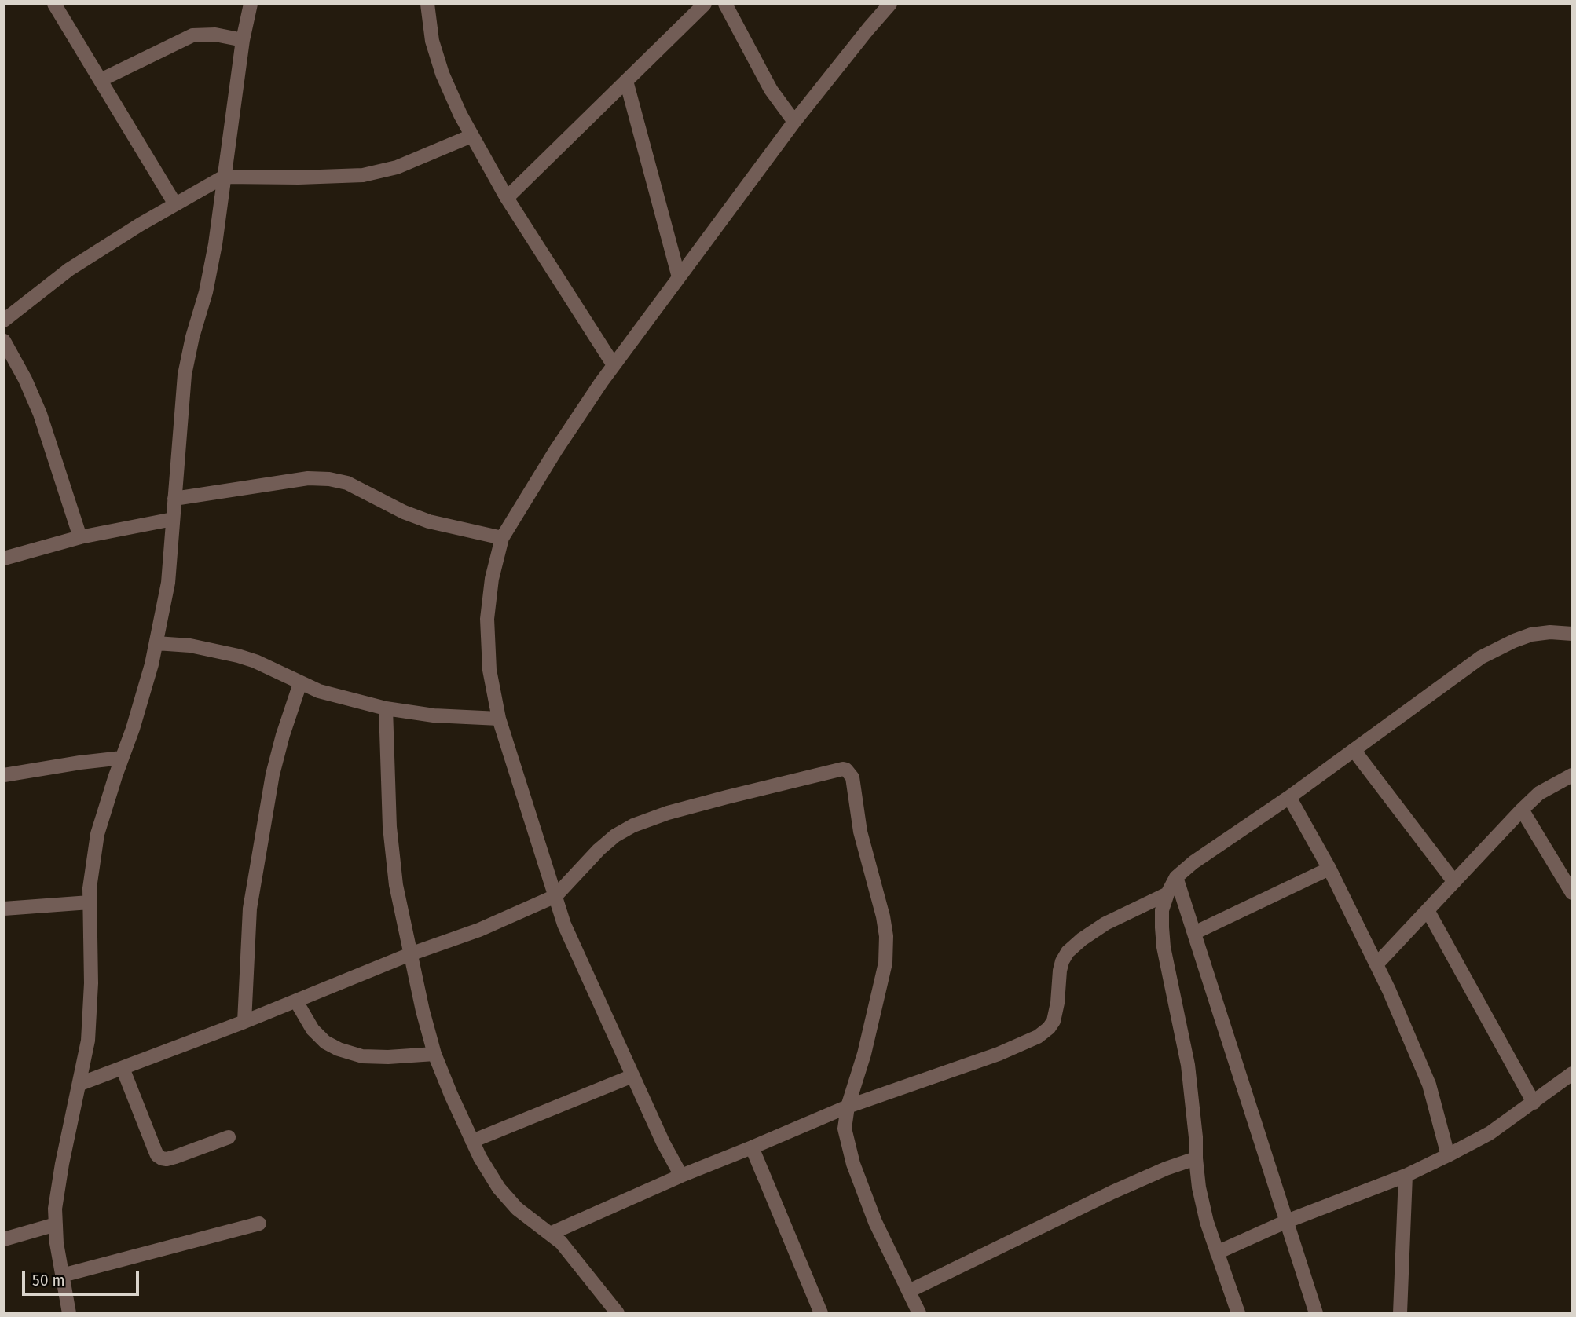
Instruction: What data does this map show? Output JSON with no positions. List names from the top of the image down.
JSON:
{
  "scale_bar": "50 m"
}
